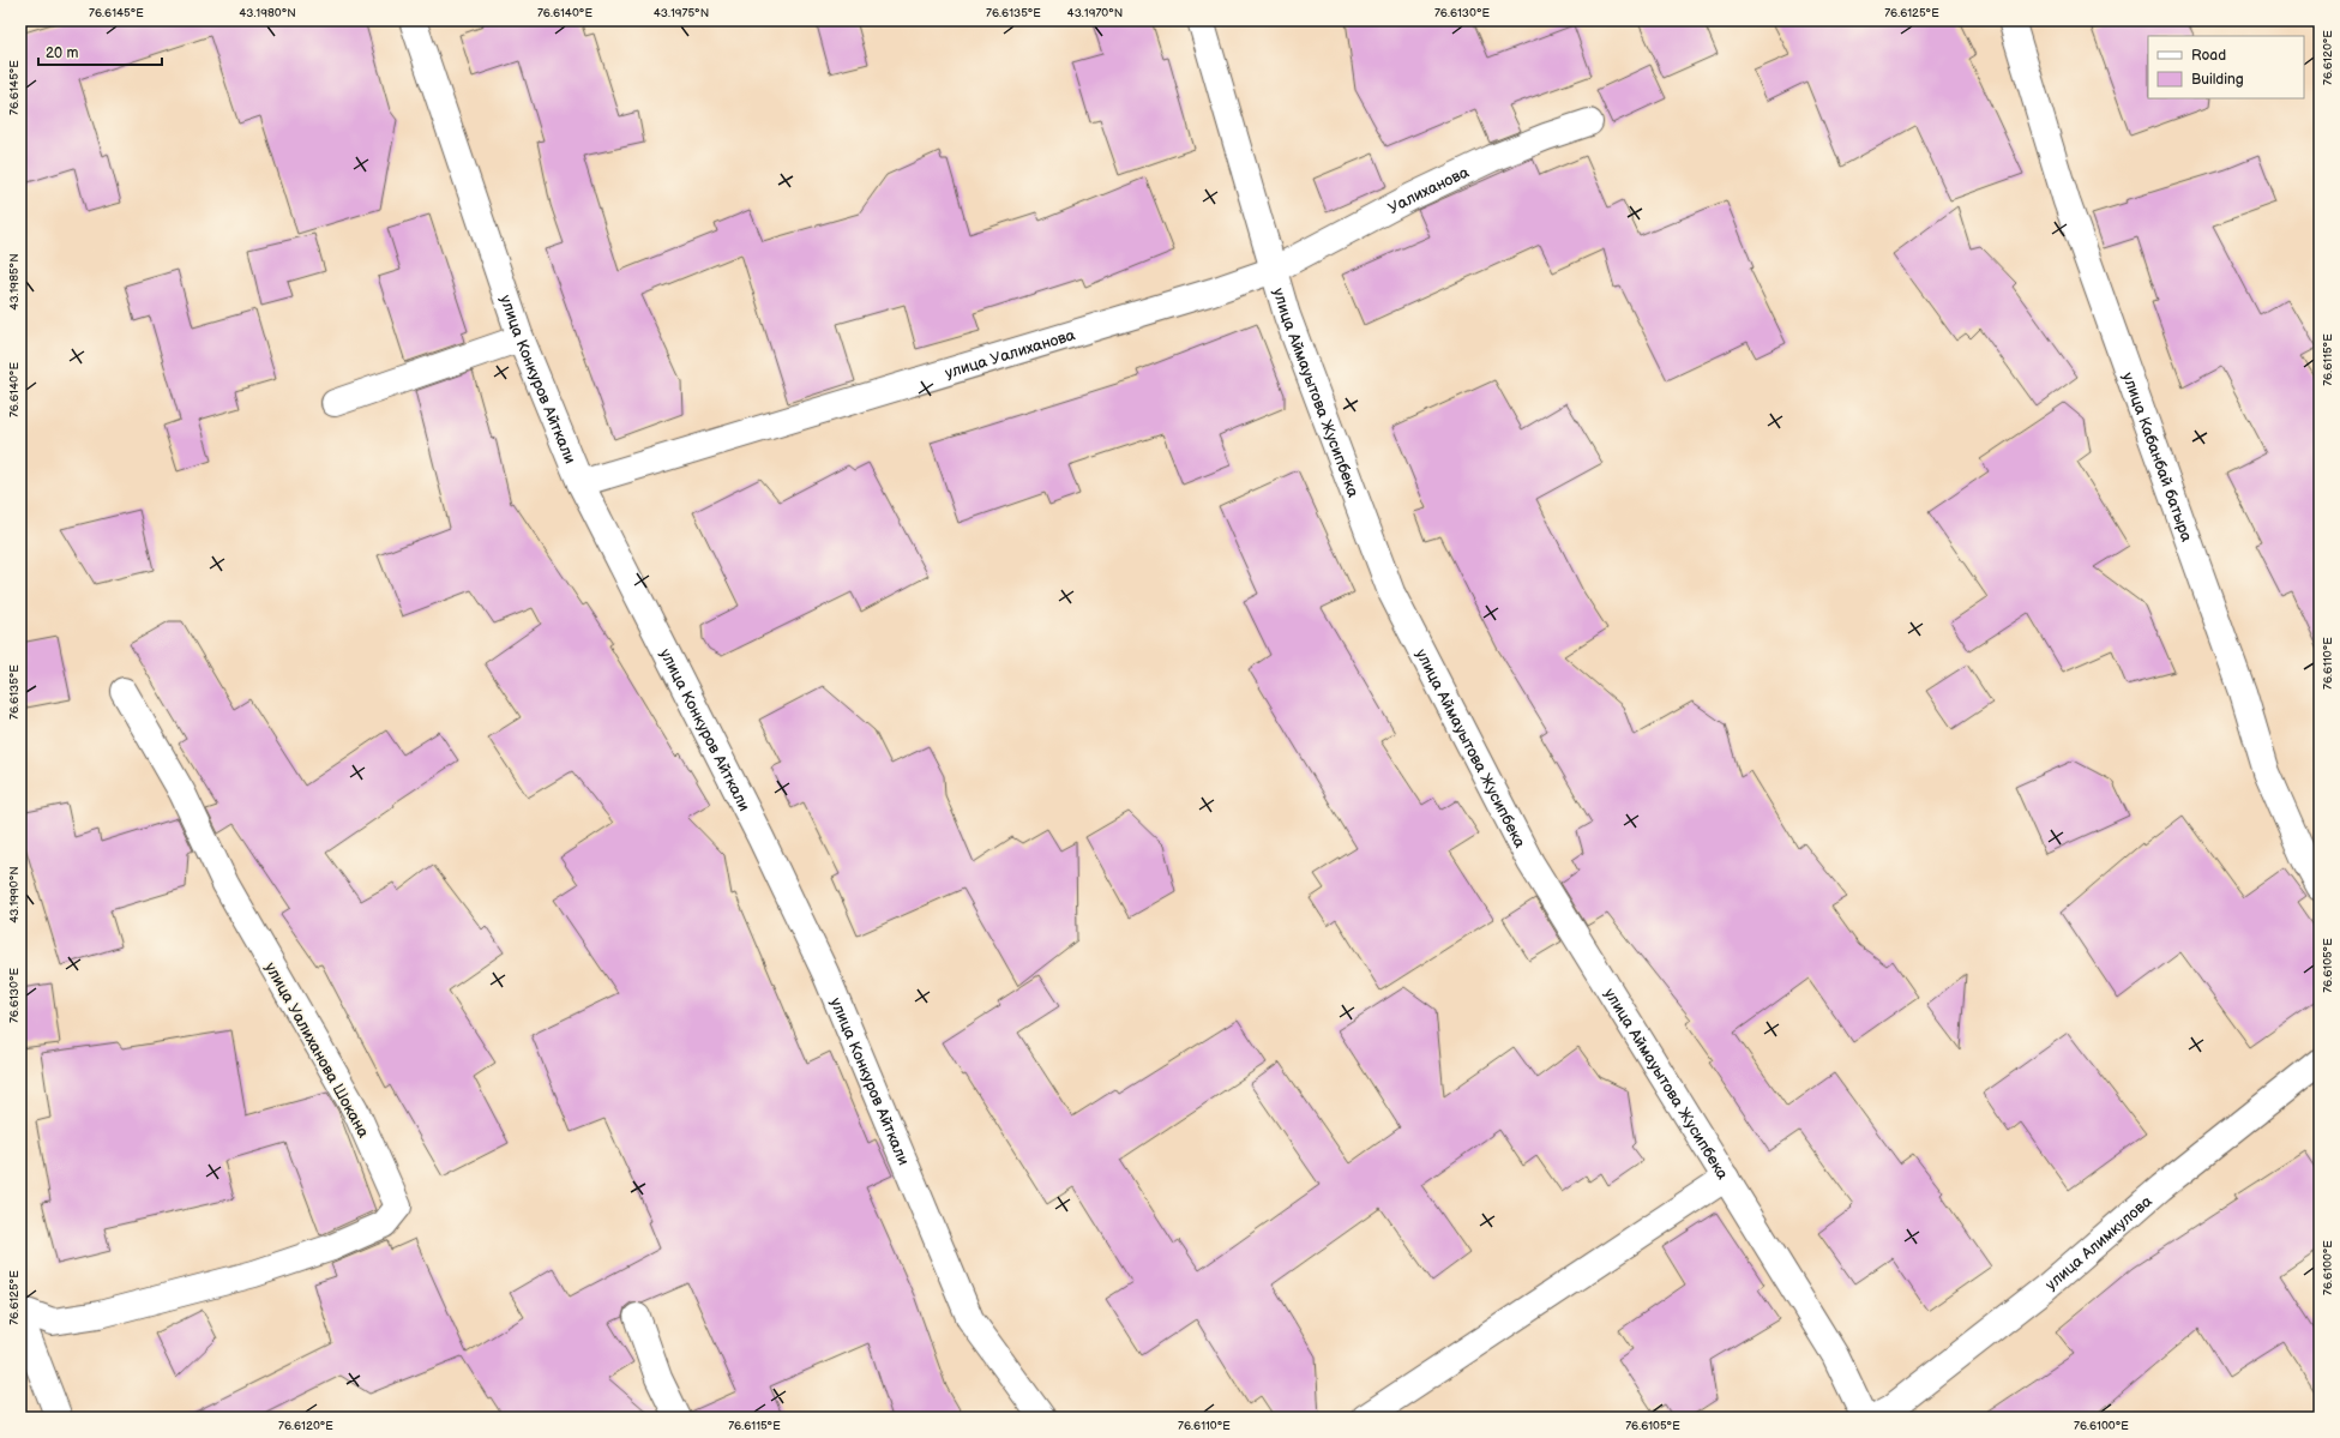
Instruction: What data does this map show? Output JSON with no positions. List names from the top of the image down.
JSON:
{
  "streets": {
    "street": [
      "Уалиханова",
      "улица Уалиханова",
      "улица Конкуров Айткали",
      "улица Аймауытова Жусипбека",
      "улица Кабанбай батыра",
      "улица Уалиханова Шокана",
      "улица Алимкулова"
    ]
  },
  "crossings": [
    ["Уалиханова", "улица Уалиханова"],
    ["Уалиханова", "улица Аймауытова Жусипбека"],
    ["улица Уалиханова", "улица Конкуров Айткали"],
    ["улица Уалиханова", "улица Аймауытова Жусипбека"]
  ],
  "legend": ["Road", "Building"],
  "scale_bar": "20 m",
  "coordinates": [
    "76.6145°E",
    "43.1980°N",
    "76.6140°E",
    "43.1975°N",
    "76.6135°E",
    "43.1970°N",
    "76.6130°E",
    "76.6125°E",
    "76.6120°E",
    "43.1985°N",
    "76.6115°E",
    "76.6110°E",
    "43.1990°N",
    "76.6105°E",
    "76.6100°E"
  ]
}
